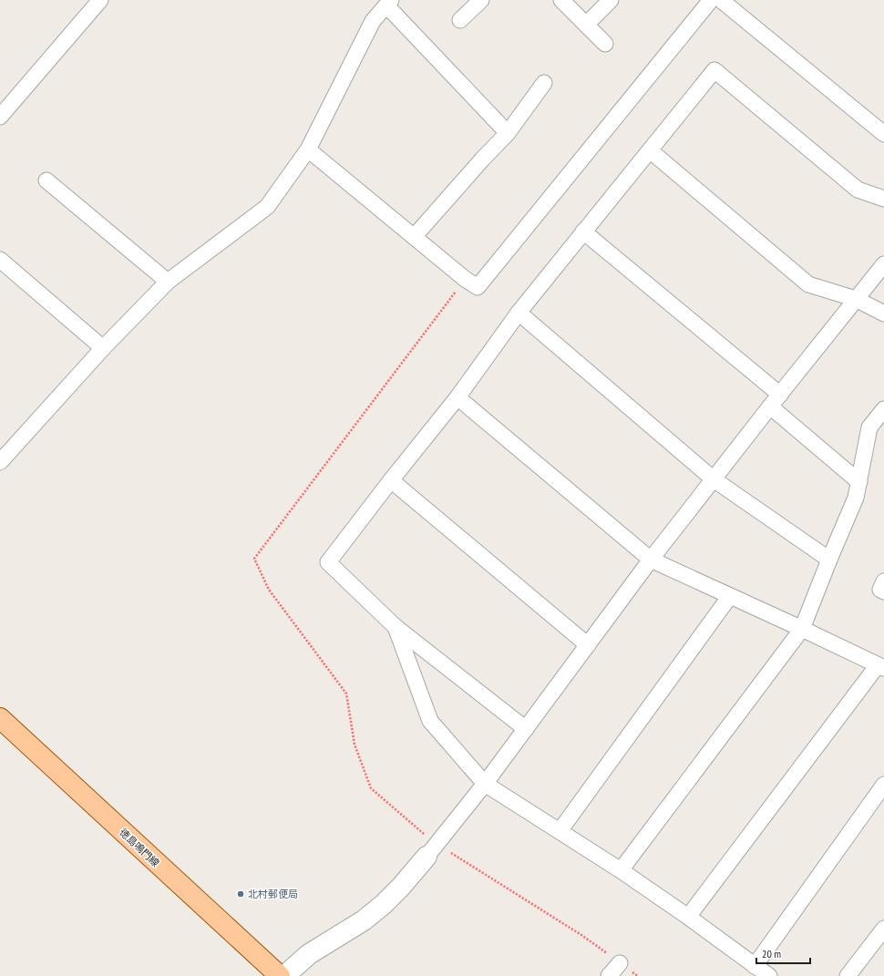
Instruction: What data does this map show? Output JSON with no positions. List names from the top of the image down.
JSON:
{
  "streets": {
    "main road": ["徳島鳴門線"]
  },
  "places": ["北村郵便局"],
  "scale_bar": "20 m"
}
